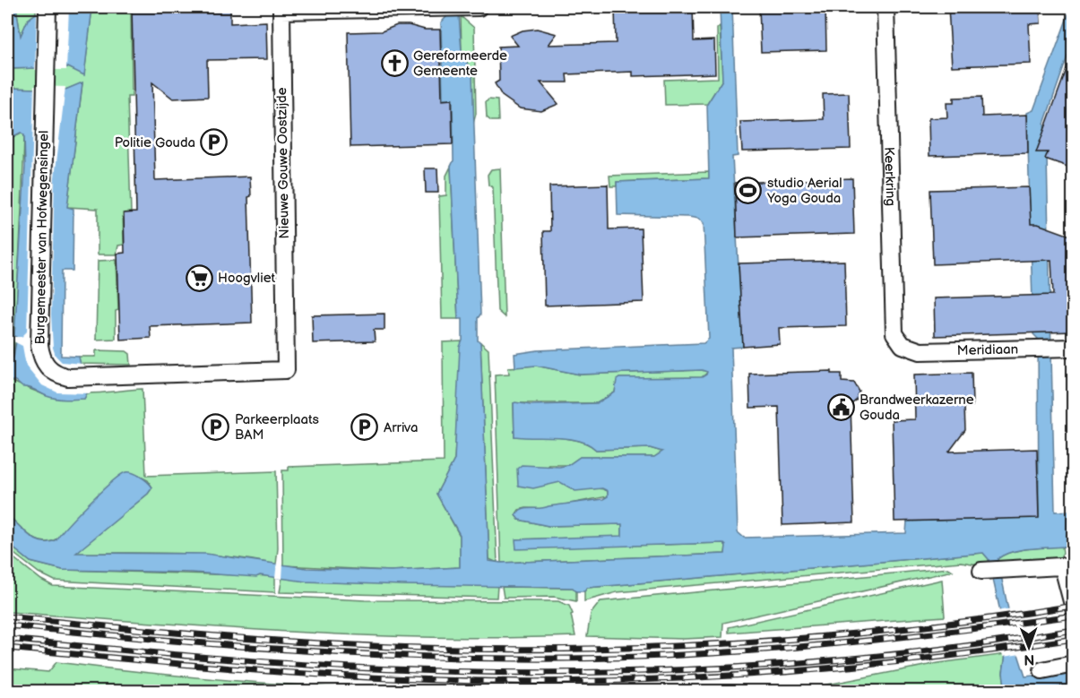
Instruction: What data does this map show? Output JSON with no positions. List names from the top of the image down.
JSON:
{
  "streets": {
    "street": [
      "Nieuwe Gouwe Oostzijde",
      "Keerkring",
      "Burgemeester van Hofwegensingel",
      "Meridiaan"
    ]
  },
  "crossings": [
    ["Nieuwe Gouwe Oostzijde", "Burgemeester van Hofwegensingel"],
    ["Keerkring", "Meridiaan"]
  ],
  "places": {
    "church": ["Gereformeerde Gemeente"],
    "parking": ["Politie Gouda", "Parkeerplaats BAM", "Arriva"],
    "sports": ["studio Aerial Yoga Gouda"],
    "supermarket": ["Hoogvliet"],
    "public building": ["Brandweerkazerne Gouda"]
  },
  "north": "bottom"
}
